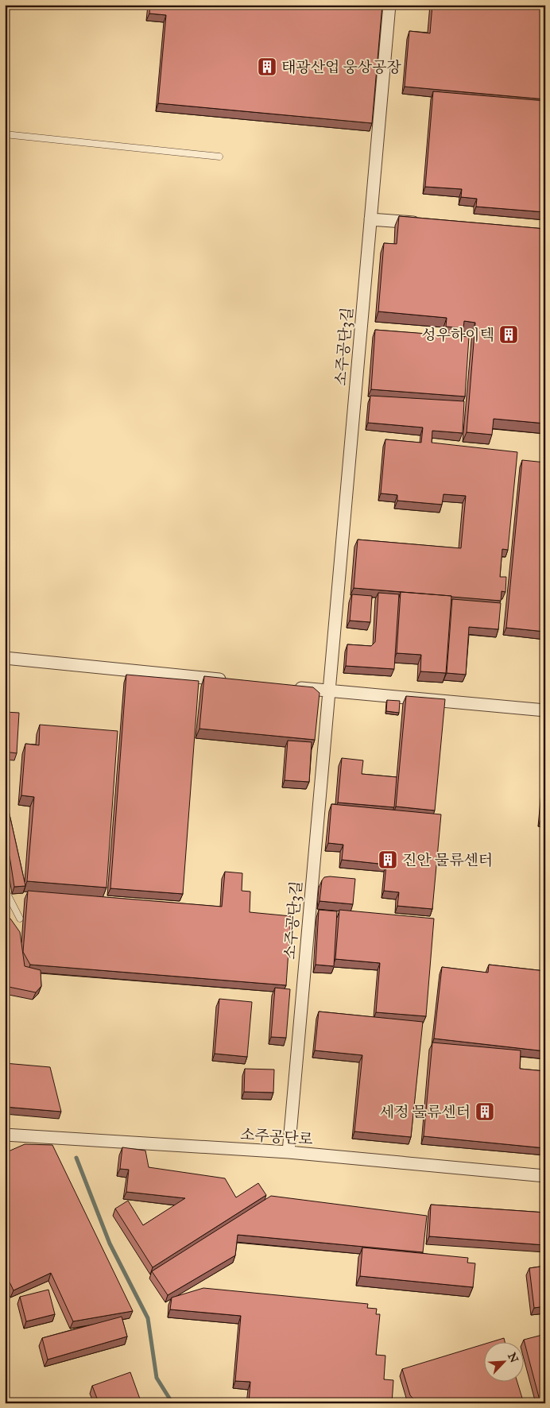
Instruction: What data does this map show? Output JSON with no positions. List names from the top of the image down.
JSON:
{
  "streets": {
    "street": ["소주공단3길", "소주공단로"]
  },
  "crossings": [
    ["소주공단3길", "소주공단로"]
  ],
  "places": {
    "building": [
      "태광산업 웅상공장",
      "성우하이텍",
      "진안 물류센터",
      "세정 물류센터"
    ]
  },
  "north": "top right"
}
